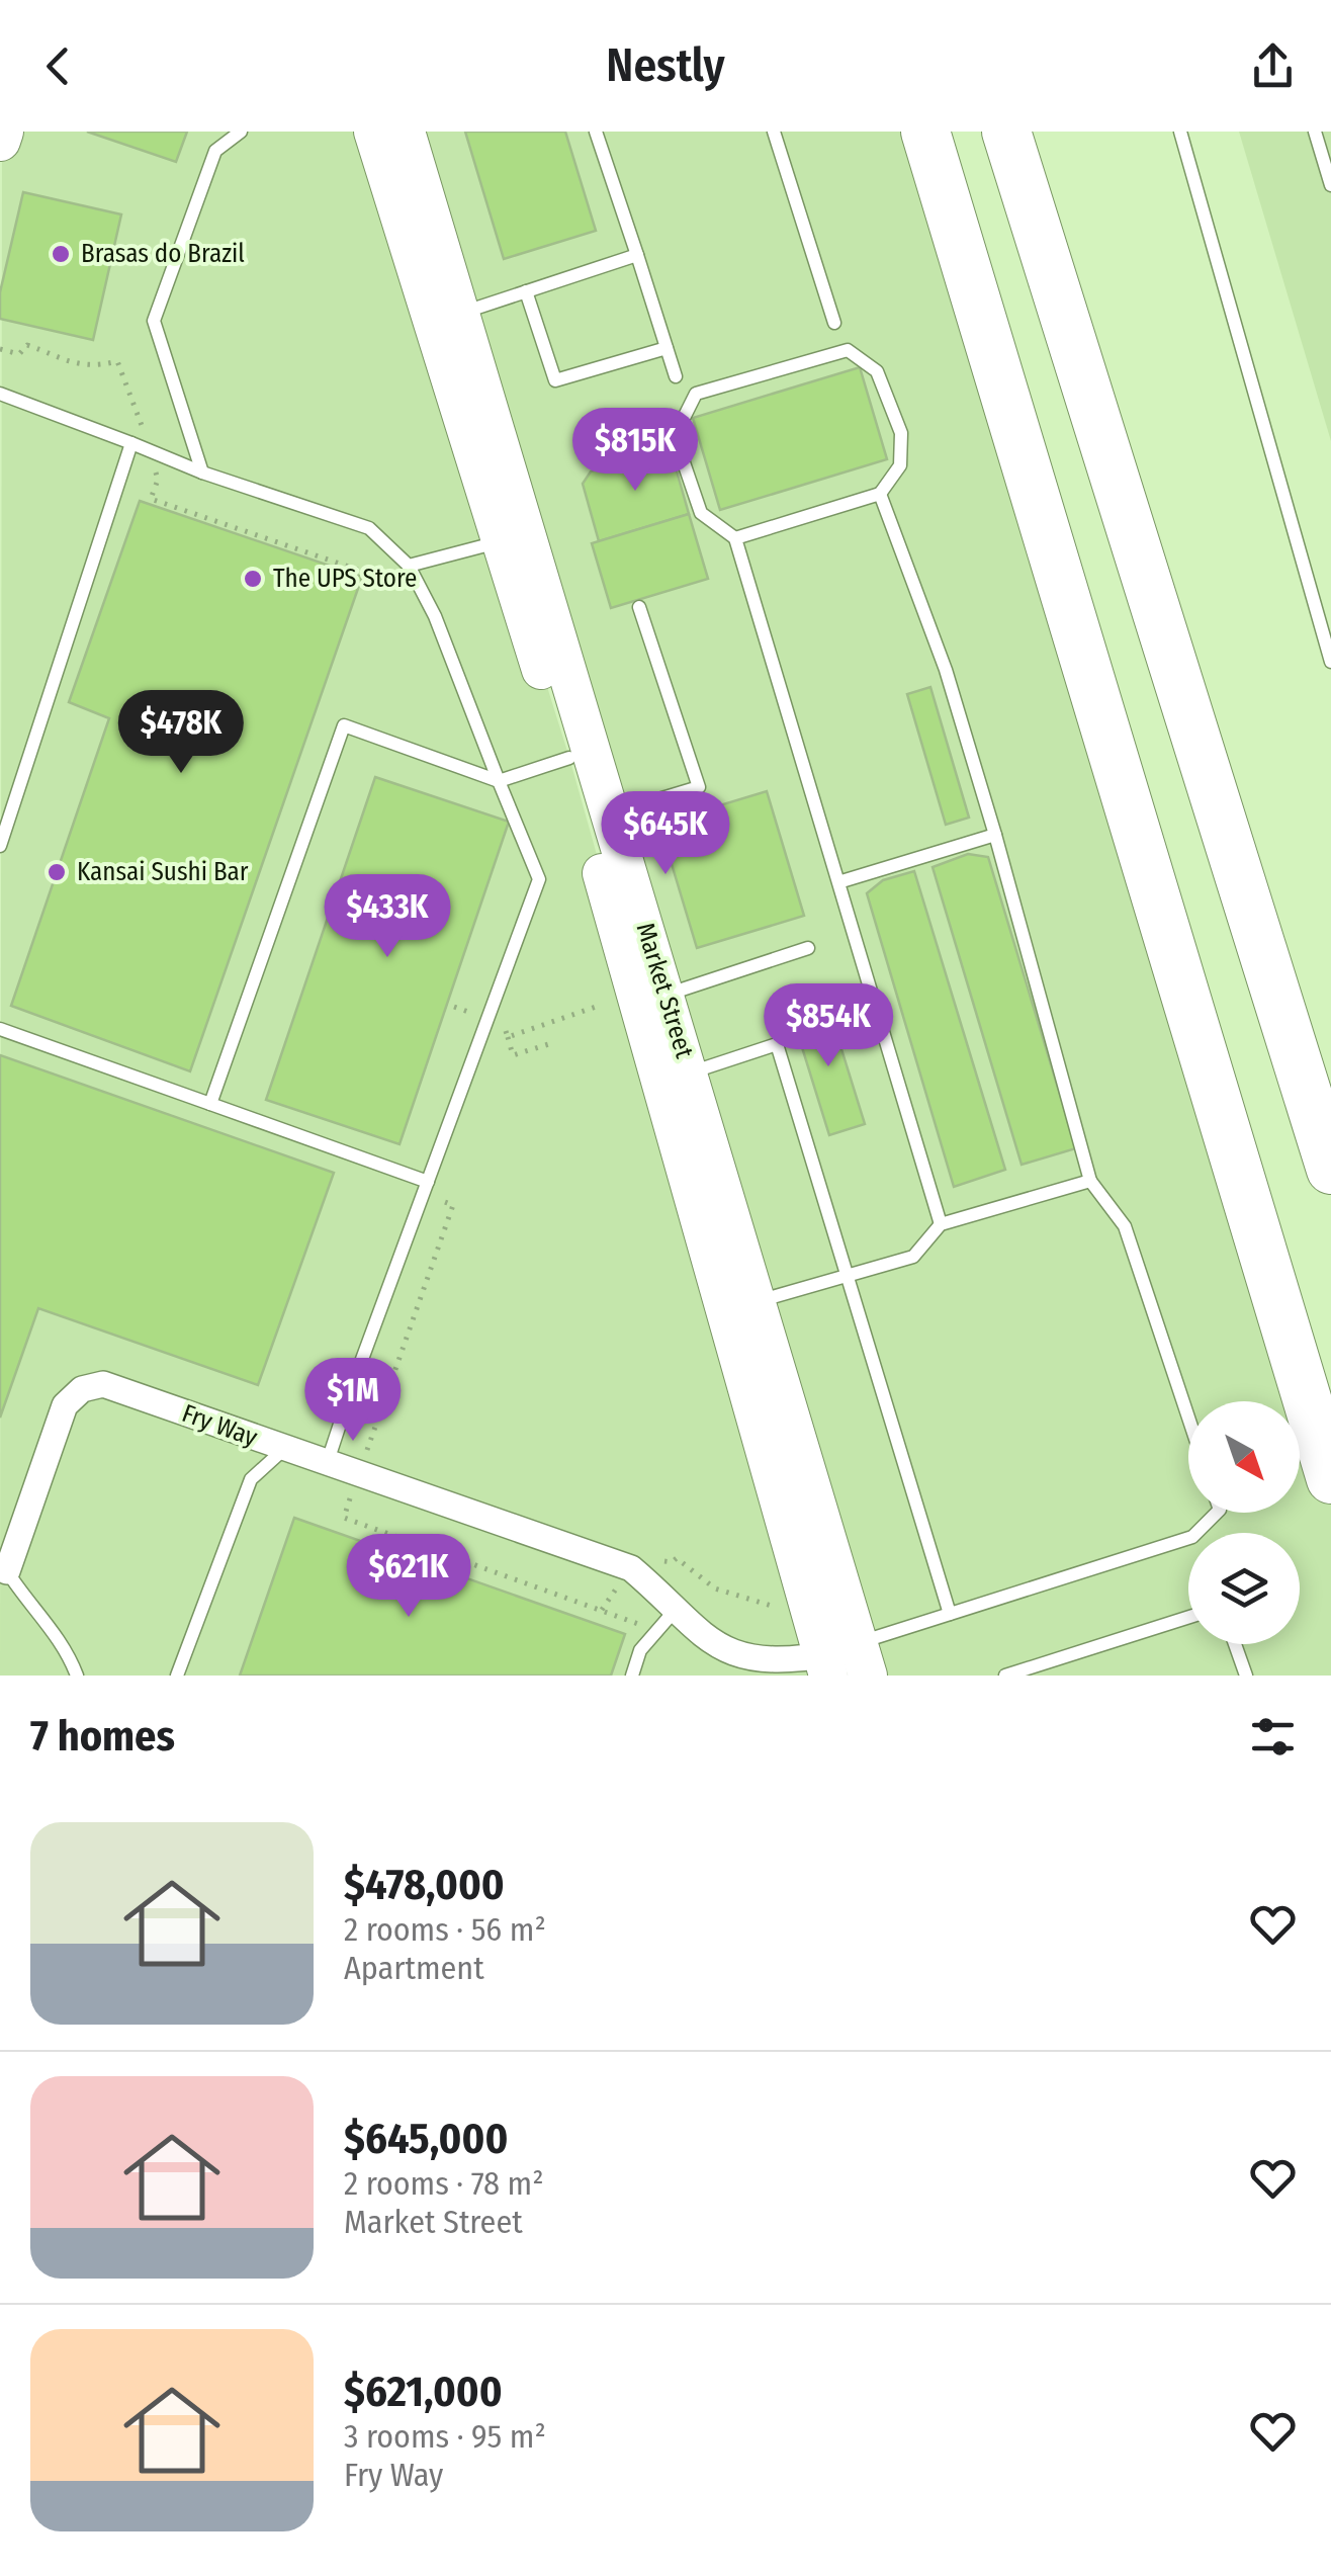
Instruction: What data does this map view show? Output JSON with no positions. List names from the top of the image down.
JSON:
{
  "streets": {
    "main road": ["Market Street"],
    "street": ["Fry Way"]
  },
  "crossings": [
    ["Market Street", "Fry Way"]
  ],
  "places": ["Brasas do Brazil", "The UPS Store", "Kansai Sushi Bar"],
  "north": "bottom right",
  "page": {
    "header": "Nestly",
    "price": [
      "$815K",
      "$478K",
      "$645K",
      "$433K",
      "$854K",
      "$1M",
      "$621K"
    ],
    "heading": "7 homes",
    "list": [
      {
        "name": "$478,000",
        "note": "2 rooms · 56 m² · Apartment"
      },
      {
        "name": "$645,000",
        "note": "2 rooms · 78 m² · Market Street"
      },
      {
        "name": "$621,000",
        "note": "3 rooms · 95 m² · Fry Way"
      }
    ]
  }
}
